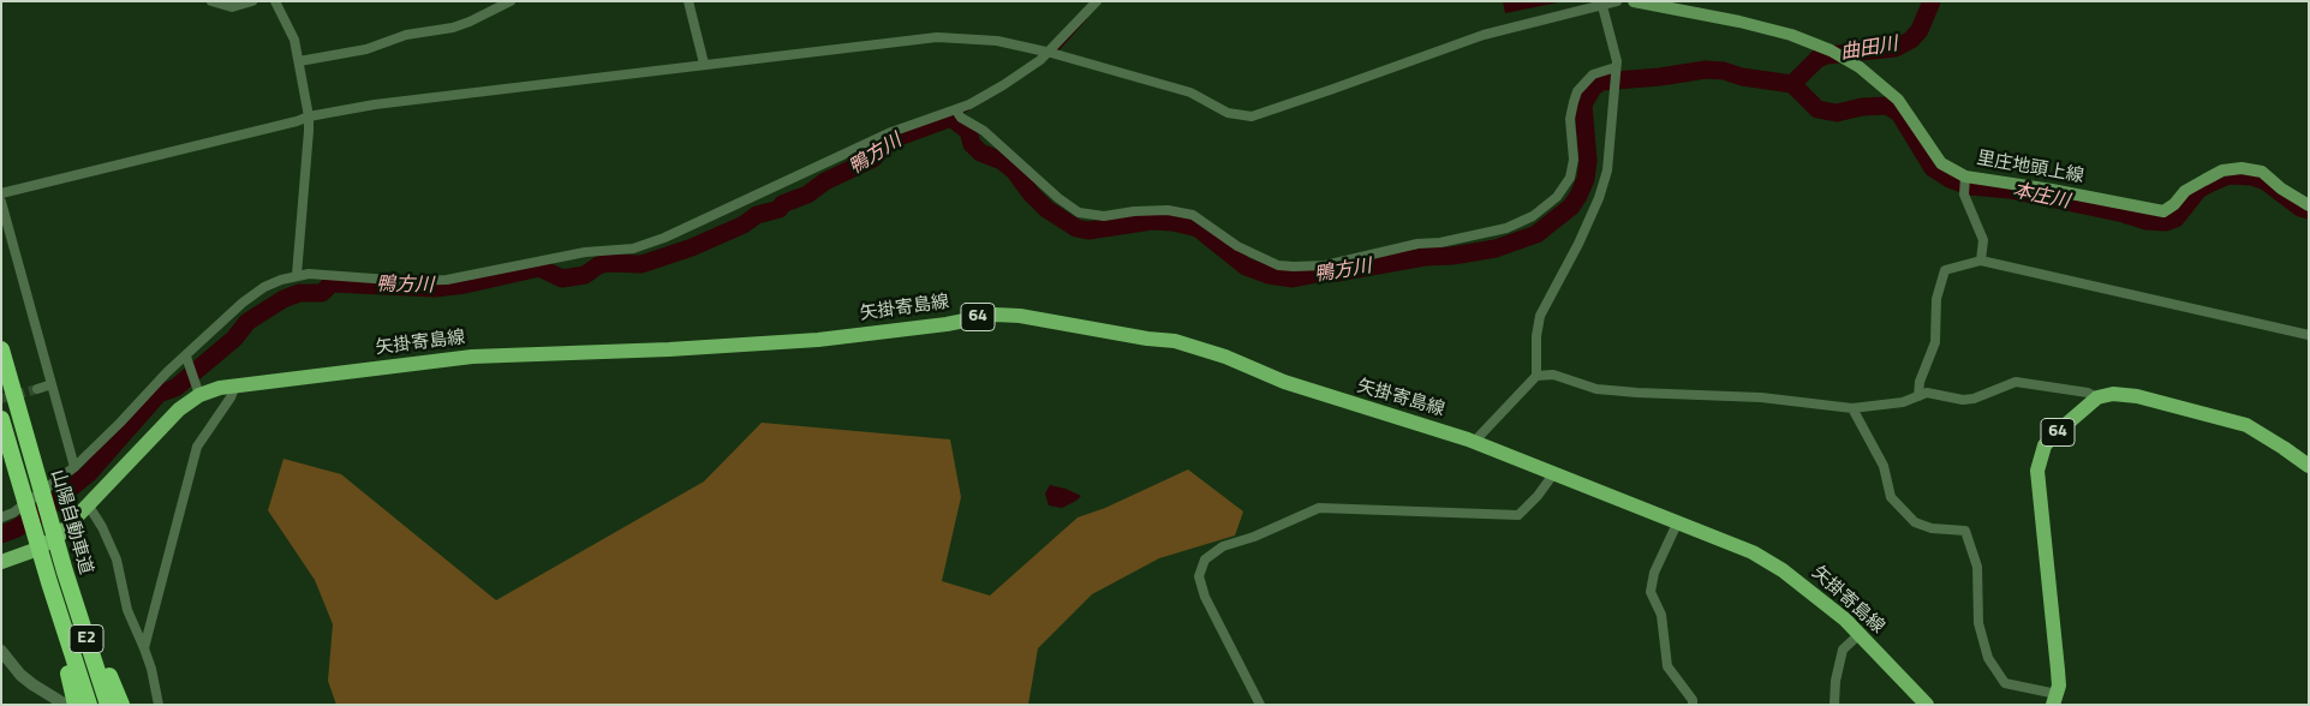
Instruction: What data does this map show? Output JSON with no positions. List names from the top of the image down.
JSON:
{
  "streets": {
    "highway": ["山陽自動車道", "E2"],
    "main road": ["里庄地頭上線", "矢掛寄島線", "64"]
  },
  "water": ["曲田川", "鴨方川", "本庄川"]
}
